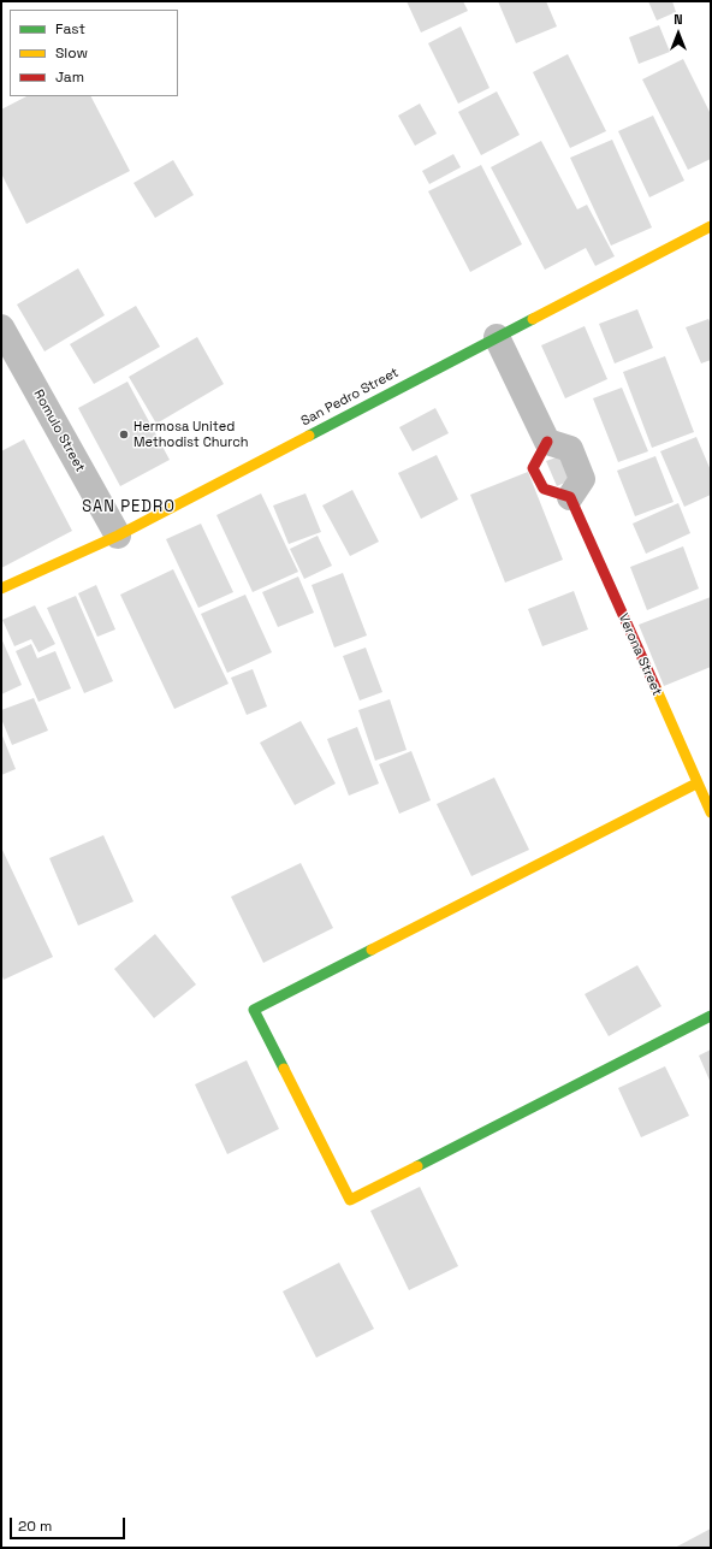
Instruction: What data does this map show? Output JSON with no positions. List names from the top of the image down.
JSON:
{
  "streets": {
    "street": ["San Pedro Street", "Romulo Street", "Verona Street"]
  },
  "crossings": [
    ["San Pedro Street", "Romulo Street"]
  ],
  "districts": ["SAN PEDRO"],
  "places": ["Hermosa United Methodist Church"],
  "legend": ["Fast", "Slow", "Jam"],
  "scale_bar": "20 m",
  "north": "top"
}
